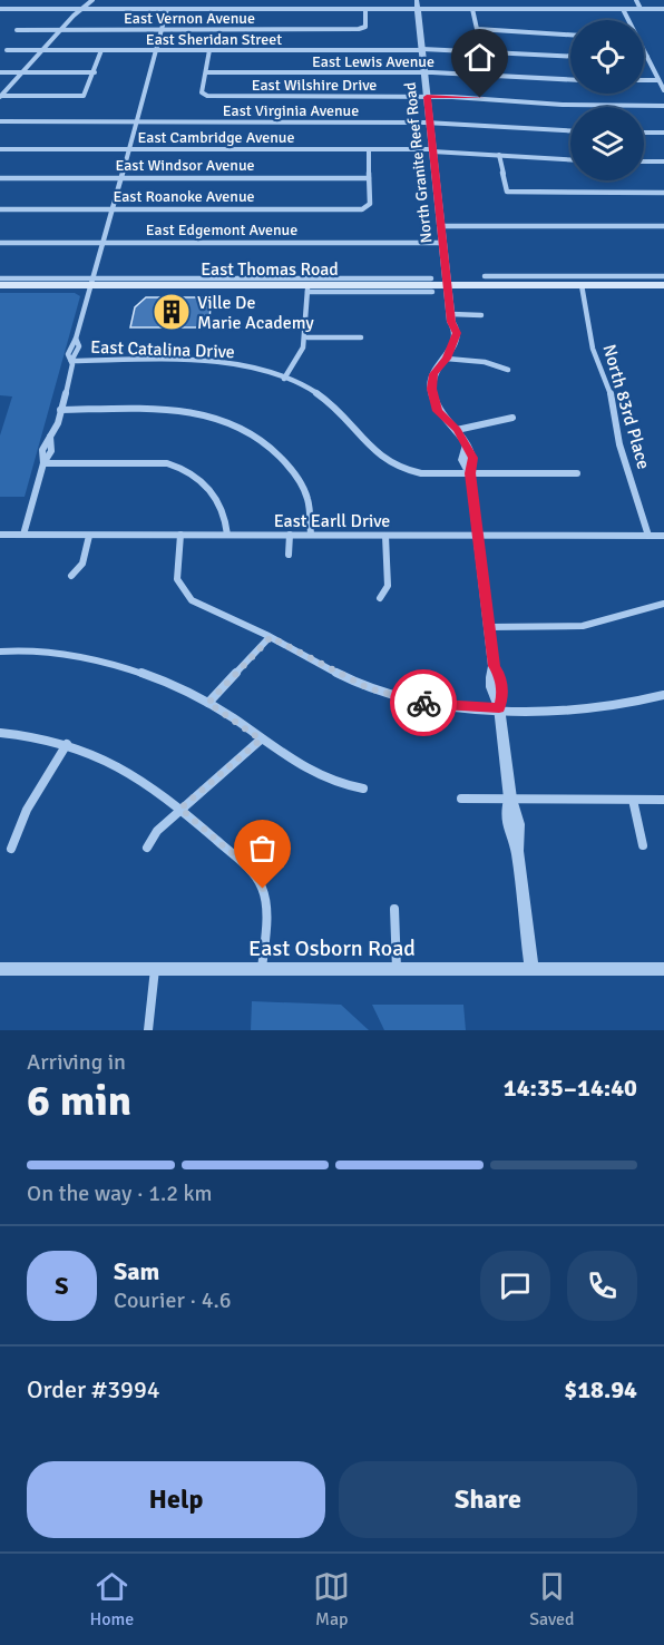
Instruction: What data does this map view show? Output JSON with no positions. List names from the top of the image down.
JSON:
{
  "streets": {
    "main road": ["East Thomas Road"],
    "street": [
      "East Vernon Avenue",
      "East Sheridan Street",
      "East Lewis Avenue",
      "East Wilshire Drive",
      "East Virginia Avenue",
      "East Cambridge Avenue",
      "North Granite Reef Road",
      "East Windsor Avenue",
      "East Roanoke Avenue",
      "East Edgemont Avenue",
      "East Catalina Drive",
      "North 83rd Place",
      "East Earll Drive",
      "East Osborn Road"
    ]
  },
  "crossings": [
    ["East Sheridan Street", "North Granite Reef Road"],
    ["East Lewis Avenue", "East Wilshire Drive"],
    ["East Lewis Avenue", "North Granite Reef Road"],
    ["East Wilshire Drive", "North Granite Reef Road"],
    ["East Virginia Avenue", "North Granite Reef Road"],
    ["East Cambridge Avenue", "North Granite Reef Road"],
    ["North Granite Reef Road", "East Edgemont Avenue"],
    ["North Granite Reef Road", "East Thomas Road"],
    ["North Granite Reef Road", "East Catalina Drive"],
    ["North Granite Reef Road", "East Earll Drive"],
    ["North Granite Reef Road", "East Osborn Road"],
    ["East Windsor Avenue", "East Roanoke Avenue"],
    ["East Thomas Road", "North 83rd Place"],
    ["North 83rd Place", "East Earll Drive"]
  ],
  "places": {
    "building": ["Ville De Marie Academy"]
  },
  "page": {
    "heading": ["6 min", "Arriving in", "14:35–14:40"],
    "panel": [
      "Sam",
      "Courier · 4.6",
      "Order #3994",
      "$18.94"
    ],
    "bar": "On the way · 1.2 km",
    "round": "S",
    "buttons": ["Help", "Share"],
    "tabs": ["Home", "Map", "Saved"]
  }
}
